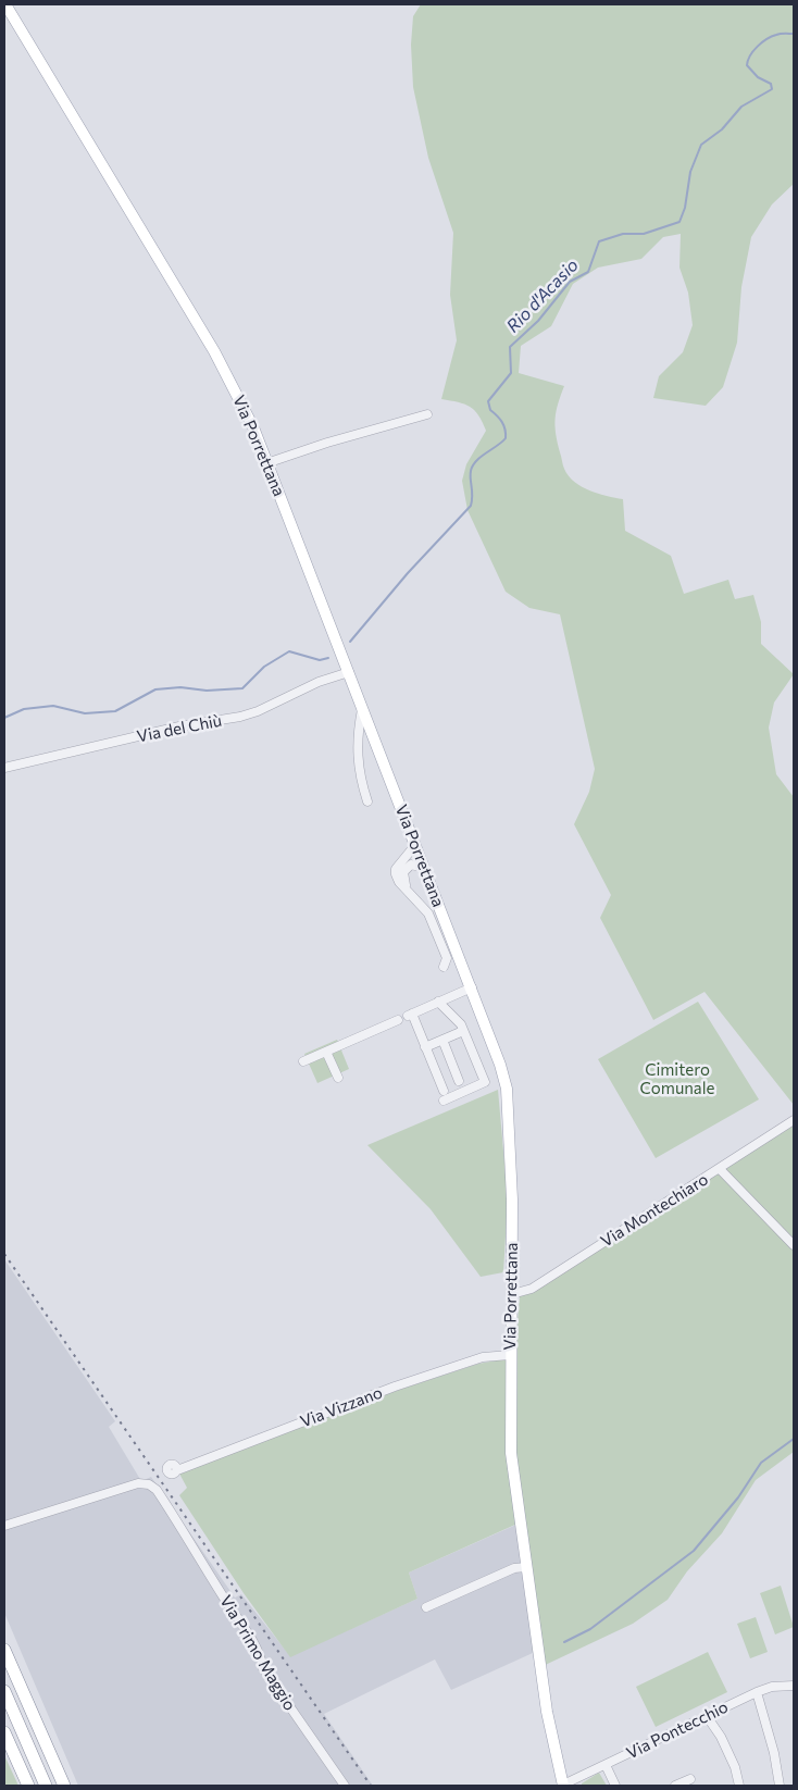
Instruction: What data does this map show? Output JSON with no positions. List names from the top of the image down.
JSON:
{
  "streets": {
    "main road": ["Via Porrettana"],
    "street": [
      "Via del Chiù",
      "Via Montechiaro",
      "Via Vizzano",
      "Via Primo Maggio",
      "Via Pontecchio"
    ]
  },
  "crossings": [
    ["Via Porrettana", "Via del Chiù"],
    ["Via Porrettana", "Via Montechiaro"],
    ["Via Porrettana", "Via Vizzano"],
    ["Via Porrettana", "Via Pontecchio"]
  ],
  "water": ["Rio d'Acasio"],
  "parks": ["Cimitero Comunale"]
}
